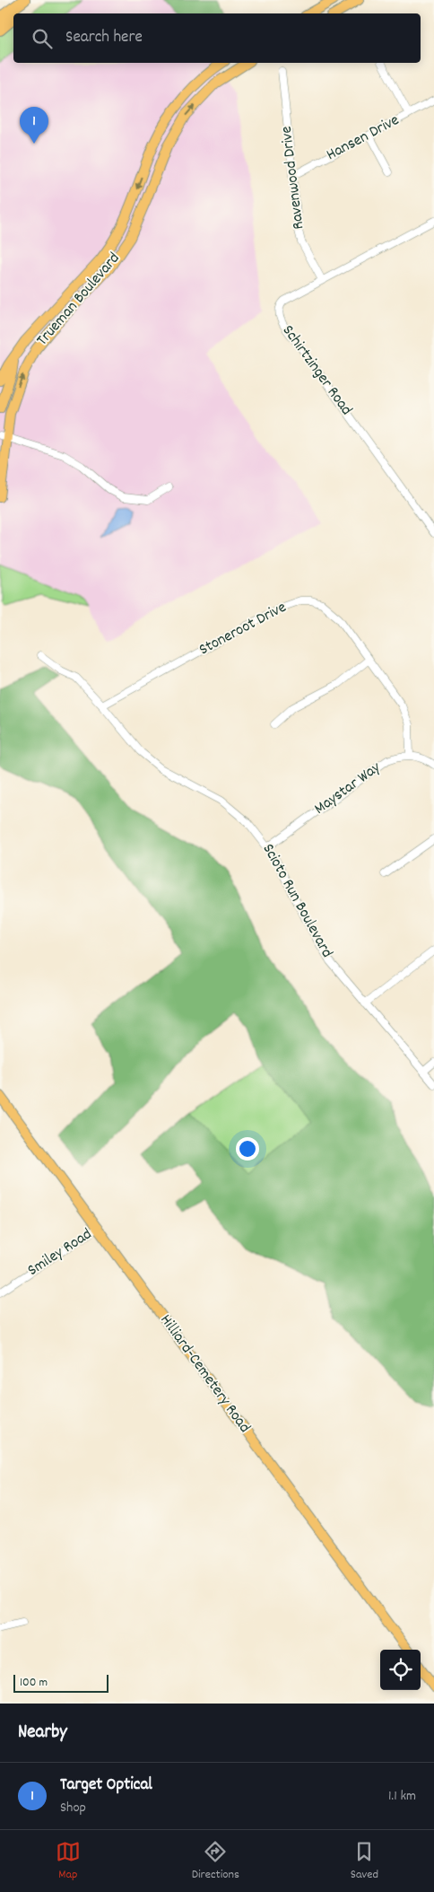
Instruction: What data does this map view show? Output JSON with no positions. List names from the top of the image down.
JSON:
{
  "streets": {
    "main road": ["Trueman Boulevard", "Hilliard-Cemetery Road"],
    "street": [
      "Hansen Drive",
      "Ravenwood Drive",
      "Schirtzinger Road",
      "Stoneroot Drive",
      "Maystar Way",
      "Scioto Run Boulevard",
      "Smiley Road"
    ]
  },
  "crossings": [
    ["Hansen Drive", "Ravenwood Drive"],
    ["Ravenwood Drive", "Schirtzinger Road"],
    ["Stoneroot Drive", "Maystar Way"],
    ["Stoneroot Drive", "Scioto Run Boulevard"],
    ["Maystar Way", "Scioto Run Boulevard"],
    ["Smiley Road", "Hilliard-Cemetery Road"]
  ],
  "scale_bar": "100 m",
  "page": {
    "search": "Search here",
    "pins": "1",
    "scale": "100 m",
    "heading": "Nearby",
    "list": [
      {
        "mark": "1",
        "name": "Target Optical",
        "note": "Shop",
        "value": "1.1 km"
      }
    ],
    "nav": ["Map", "Directions", "Saved"]
  }
}
